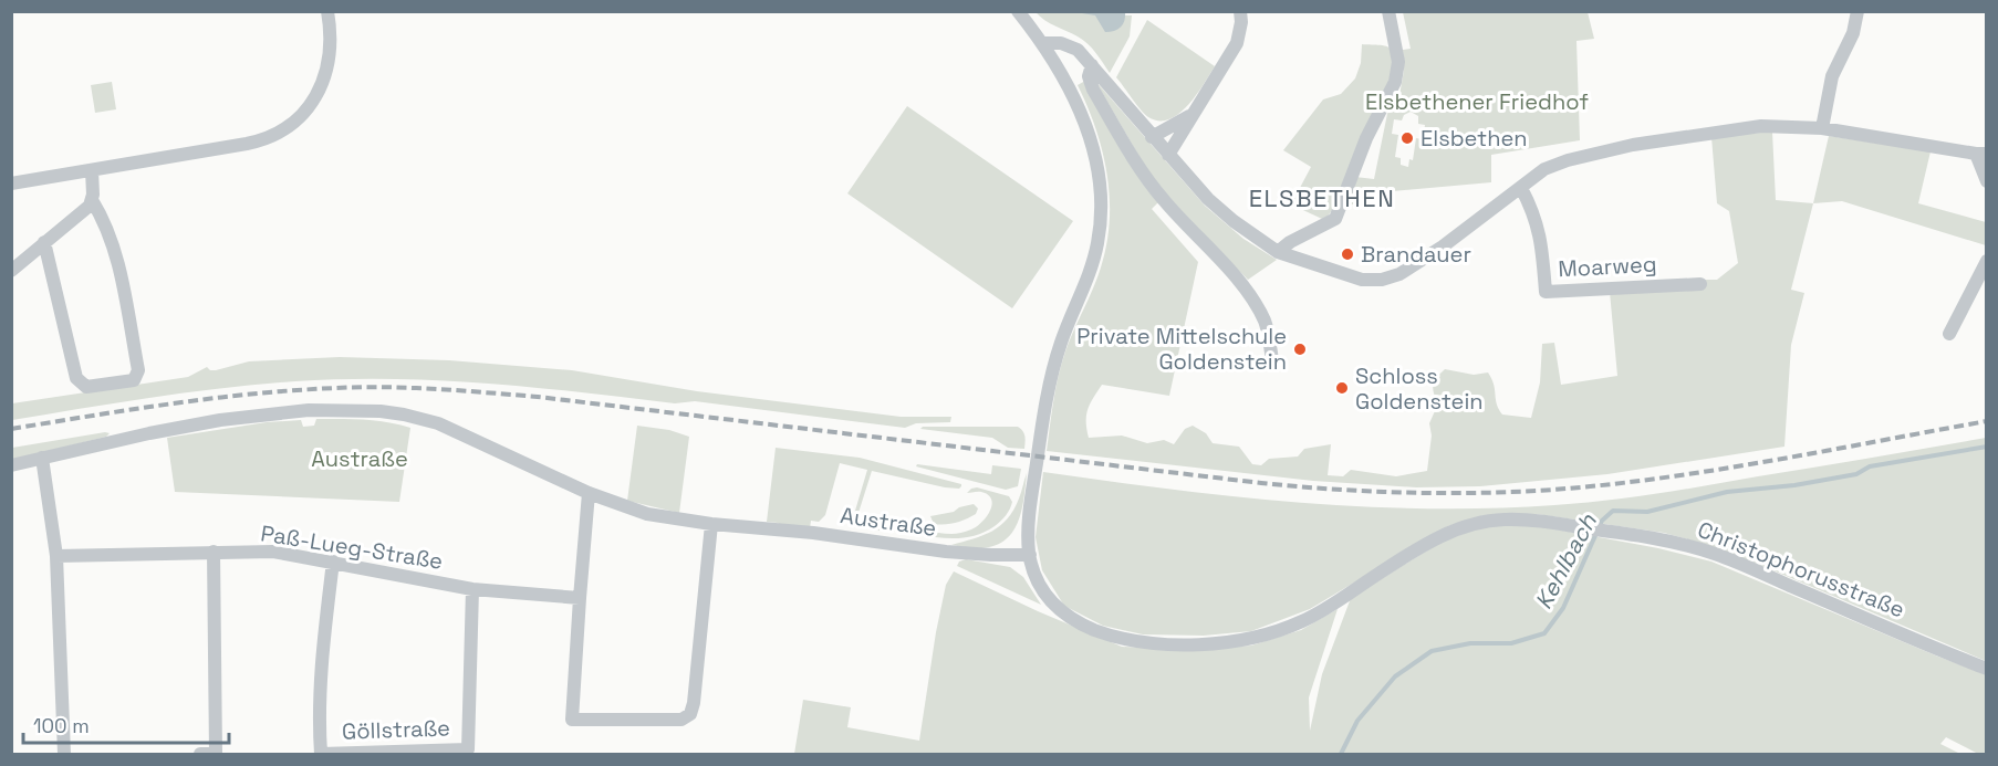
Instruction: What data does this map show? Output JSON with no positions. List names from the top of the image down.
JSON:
{
  "streets": {
    "street": [
      "Moarweg",
      "Austraße",
      "Paß-Lueg-Straße",
      "Christophorusstraße",
      "Göllstraße"
    ]
  },
  "crossings": [
    ["Austraße", "Christophorusstraße"],
    ["Paß-Lueg-Straße", "Göllstraße"]
  ],
  "districts": ["ELSBETHEN"],
  "water": ["Kehlbach"],
  "parks": ["Elsbethener Friedhof", "Austraße"],
  "places": [
    "Elsbethen",
    "Brandauer",
    "Private Mittelschule Goldenstein",
    "Schloss Goldenstein"
  ],
  "scale_bar": "100 m"
}
